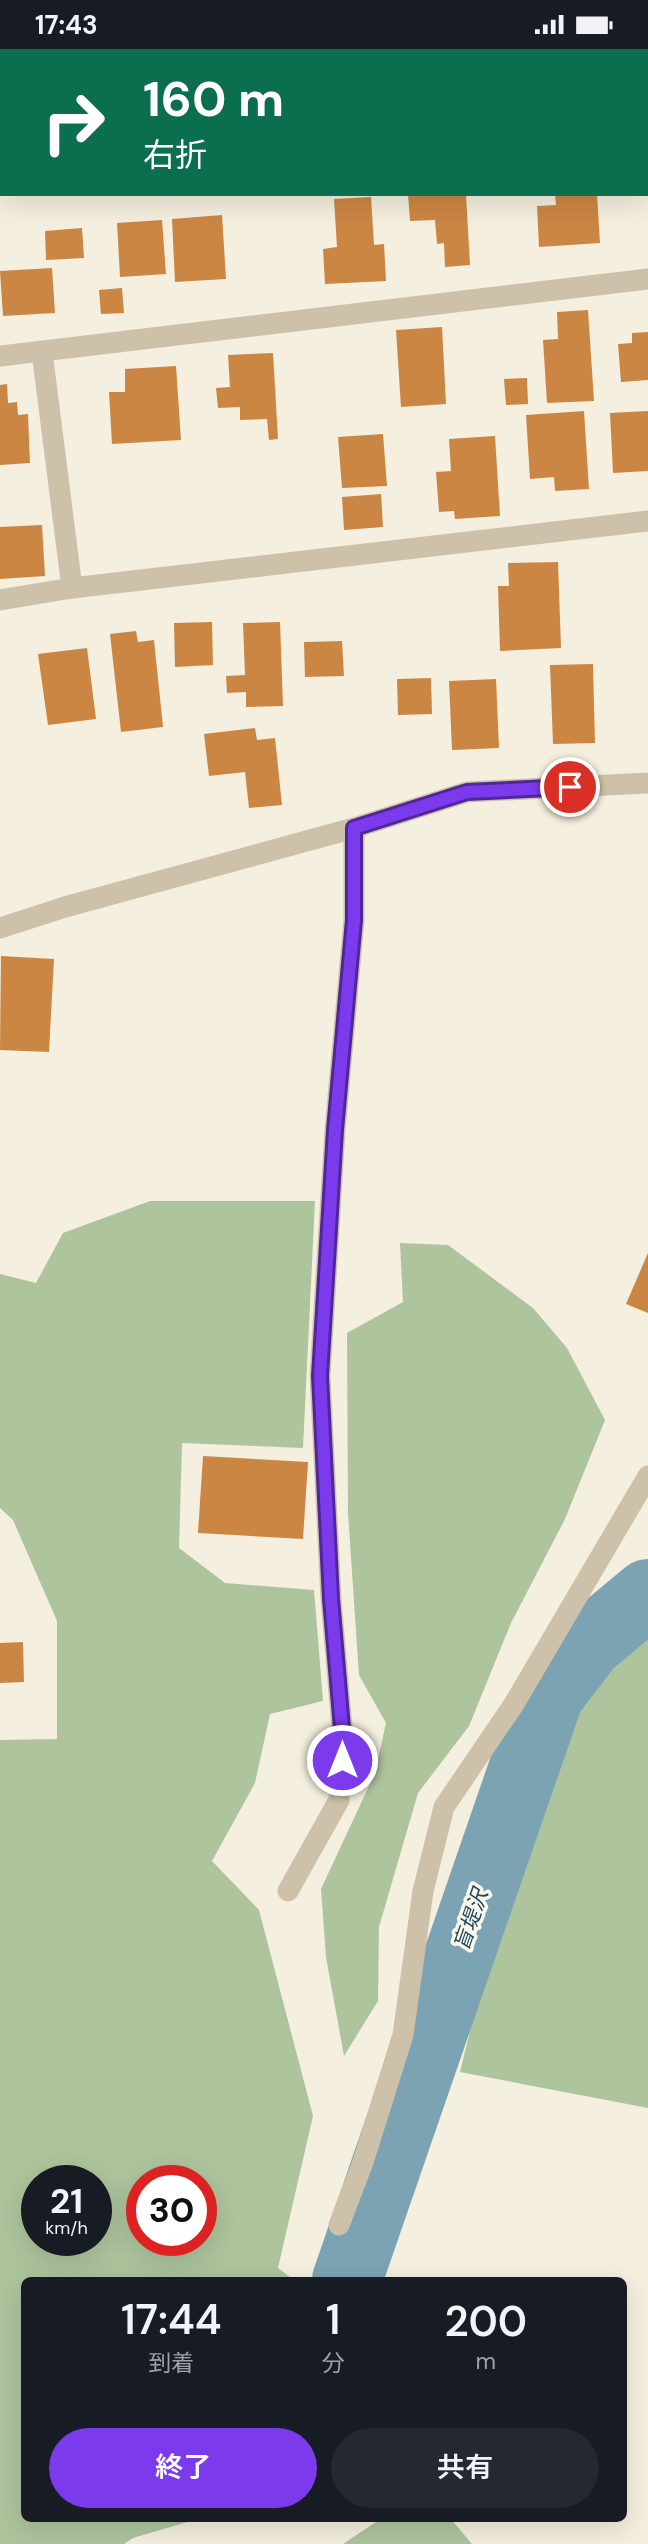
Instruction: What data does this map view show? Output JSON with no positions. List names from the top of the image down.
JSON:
{
  "water": ["盲堤沢"],
  "page": {
    "status": "17:43",
    "turn": ["160 m", "右折"],
    "speed": "21 km/h",
    "limit": "30",
    "eta": [
      "17:44",
      "到着",
      "1",
      "分",
      "200",
      "m"
    ],
    "buttons": ["終了", "共有"]
  }
}
